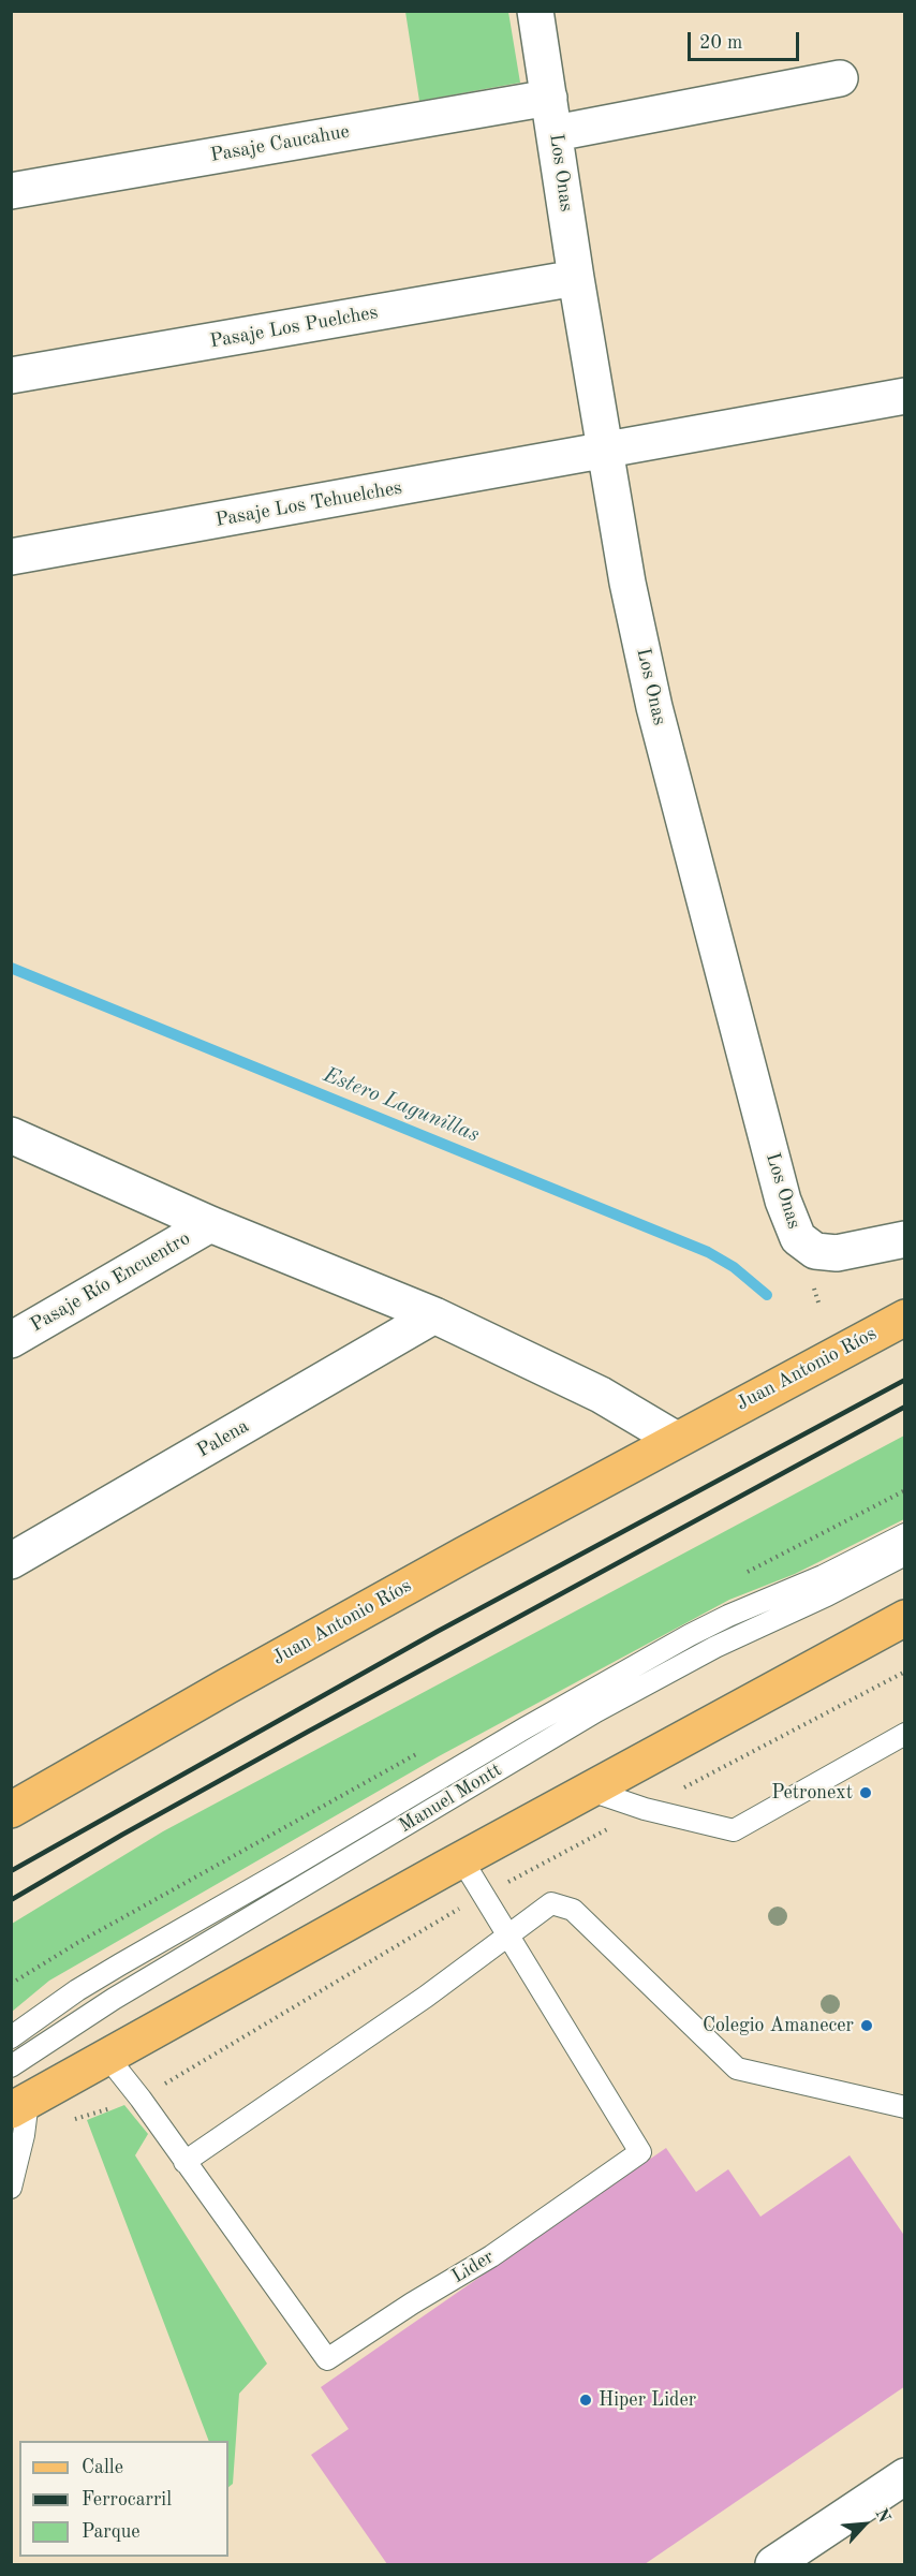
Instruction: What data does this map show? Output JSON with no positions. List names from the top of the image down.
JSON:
{
  "streets": {
    "main road": ["Juan Antonio Ríos"],
    "street": [
      "Pasaje Caucahue",
      "Los Onas",
      "Pasaje Los Puelches",
      "Pasaje Los Tehuelches",
      "Pasaje Río Encuentro",
      "Palena"
    ],
    "lane": ["Manuel Montt", "Lider"]
  },
  "crossings": [
    ["Pasaje Caucahue", "Los Onas"],
    ["Los Onas", "Pasaje Los Puelches"],
    ["Los Onas", "Pasaje Los Tehuelches"]
  ],
  "water": ["Estero Lagunillas"],
  "places": ["Petronext", "Colegio Amanecer", "Hiper Lider"],
  "legend": ["Calle", "Ferrocarril", "Parque"],
  "scale_bar": "20 m",
  "north": "top right"
}
